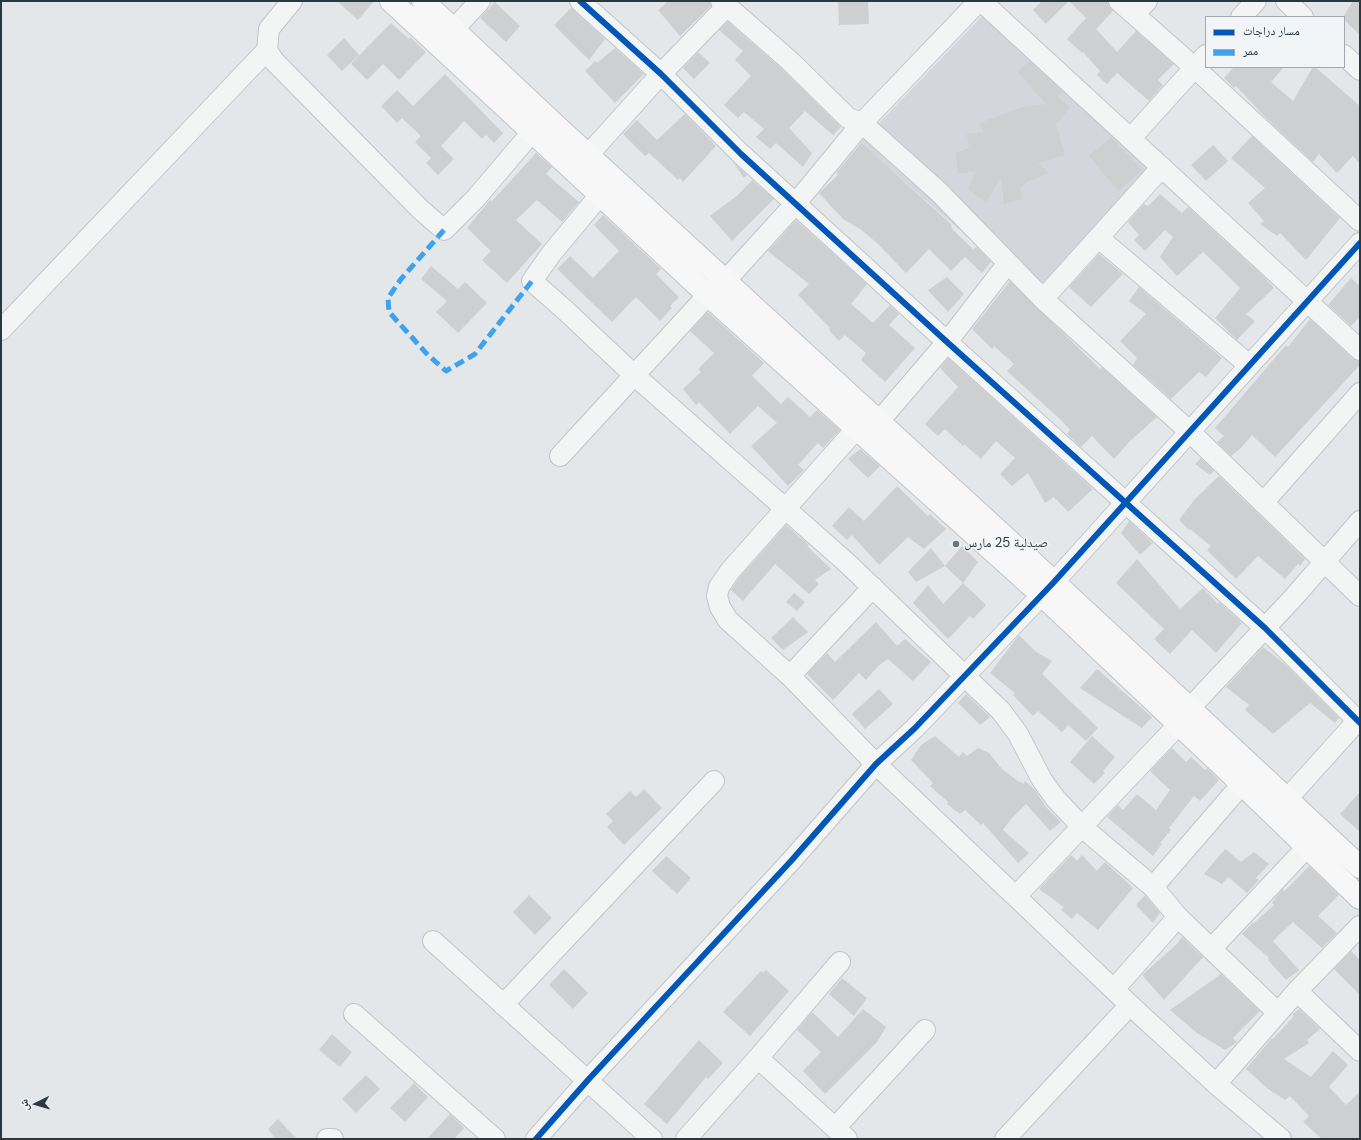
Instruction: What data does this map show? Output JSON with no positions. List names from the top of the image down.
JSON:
{
  "places": ["صيدلية 25 مارس"],
  "legend": ["مسار دراجات", "ممر"],
  "north": "left"
}
